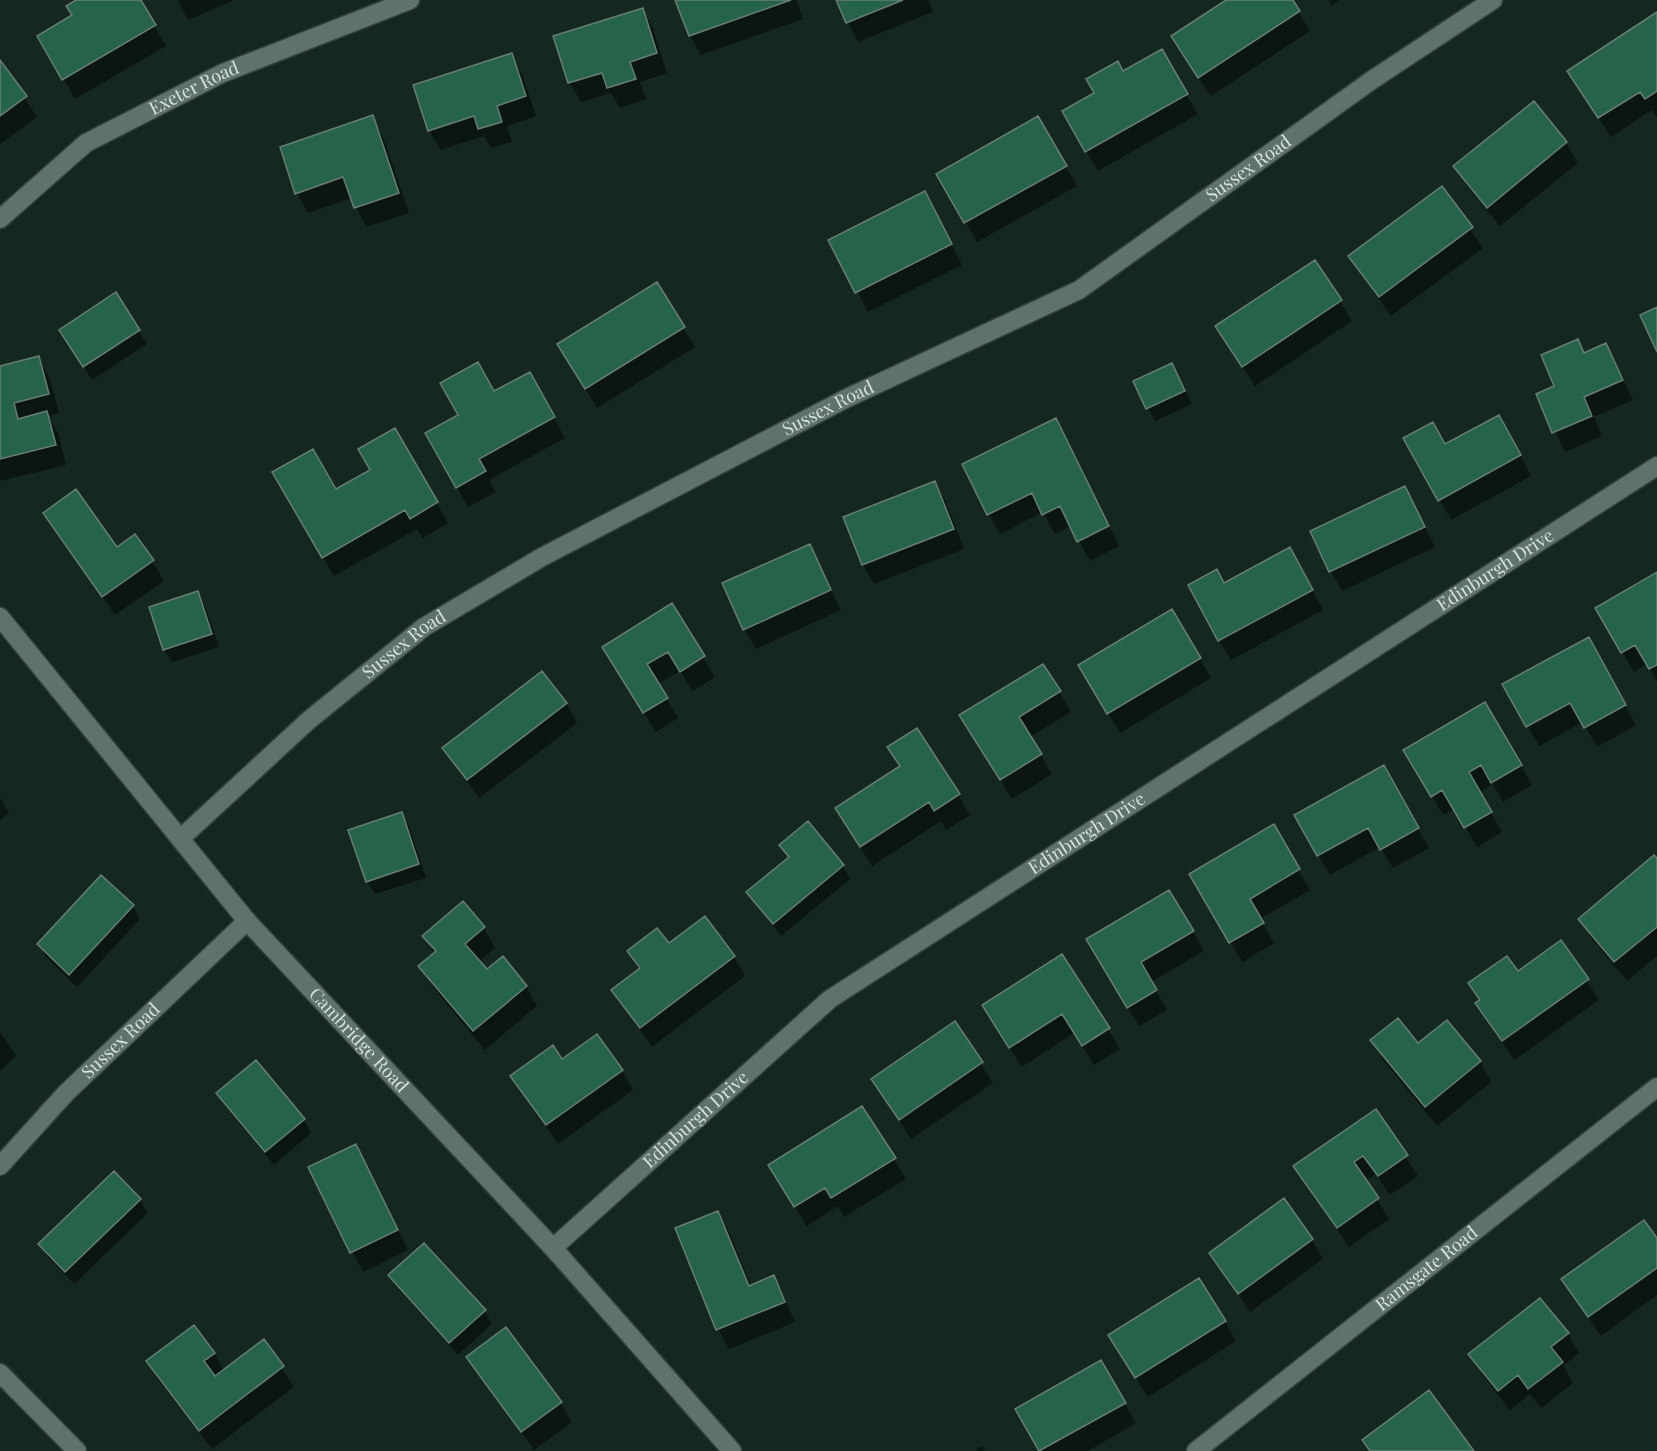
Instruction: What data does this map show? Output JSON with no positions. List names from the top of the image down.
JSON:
{
  "streets": {
    "street": [
      "Exeter Road",
      "Sussex Road",
      "Edinburgh Drive",
      "Cambridge Road",
      "Ramsgate Road"
    ]
  },
  "crossings": [
    ["Sussex Road", "Cambridge Road"],
    ["Edinburgh Drive", "Cambridge Road"]
  ]
}
